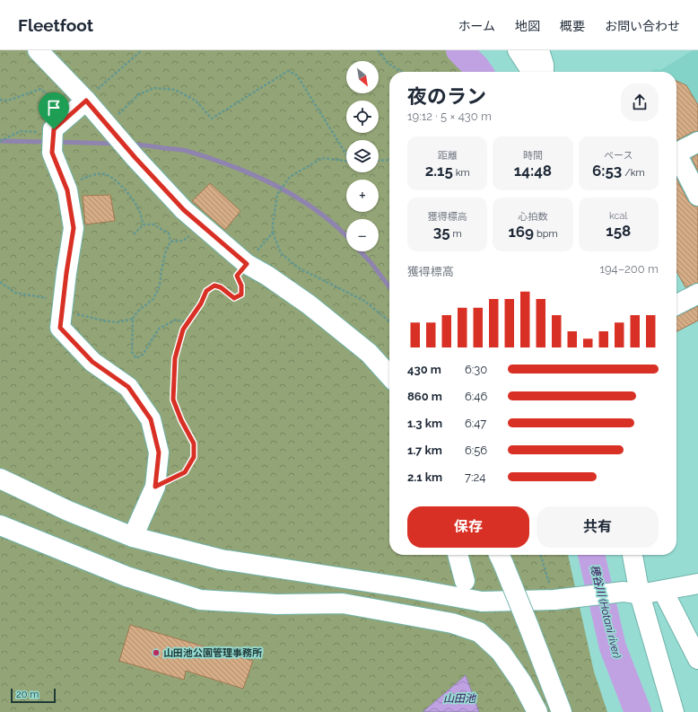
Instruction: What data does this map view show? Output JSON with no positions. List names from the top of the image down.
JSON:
{
  "water": ["穂谷川 (Hotani river)", "山田池"],
  "places": ["山田池公園管理事務所"],
  "scale_bar": "20 m",
  "north": "bottom right",
  "page": {
    "header": "Fleetfoot",
    "nav": [
      "ホーム",
      "地図",
      "概要",
      "お問い合わせ"
    ],
    "map_buttons": ["+", "−"],
    "heading": ["夜のラン", "19:12 · 5 × 430 m"],
    "stats": [
      ["距離", "2.15 km"],
      ["時間", "14:48"],
      ["ペース", "6:53 /km"],
      ["獲得標高", "35 m"],
      ["心拍数", "169 bpm"],
      ["kcal", "158"]
    ],
    "chart": ["獲得標高", "194–200 m"],
    "list": [
      {
        "name": "430 m",
        "note": "6:30"
      },
      {
        "name": "860 m",
        "note": "6:46"
      },
      {
        "name": "1.3 km",
        "note": "6:47"
      },
      {
        "name": "1.7 km",
        "note": "6:56"
      },
      {
        "name": "2.1 km",
        "note": "7:24"
      }
    ],
    "buttons": ["保存", "共有"],
    "scale": "20 m"
  }
}
